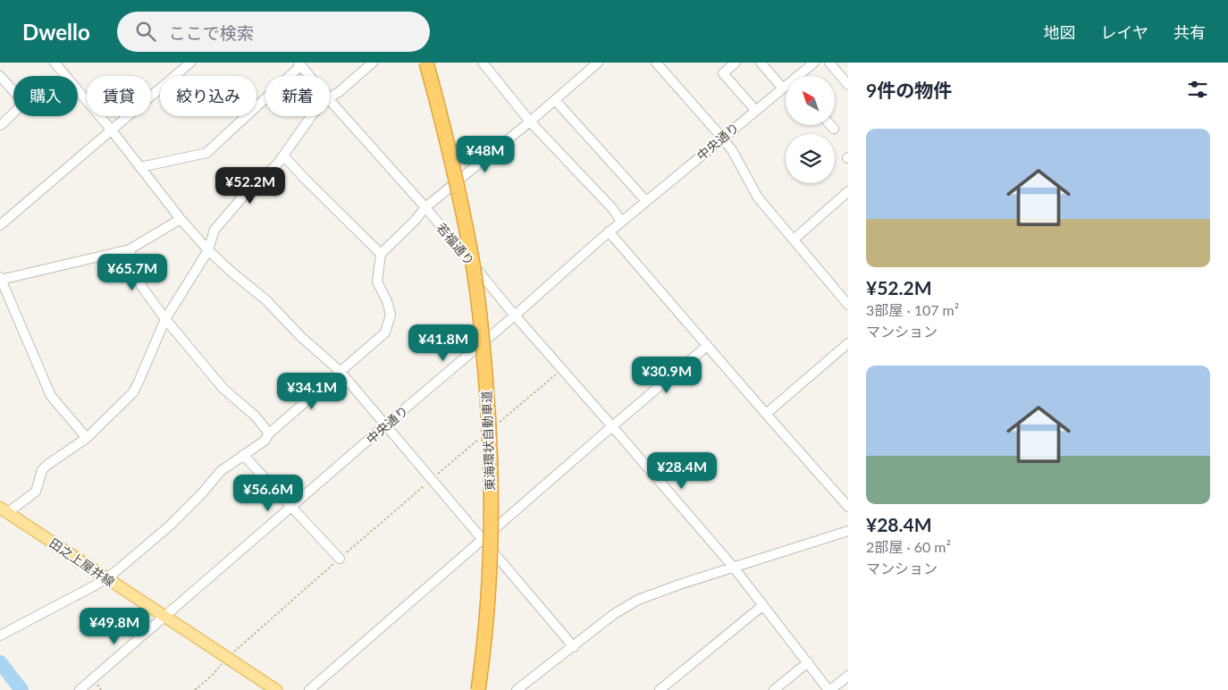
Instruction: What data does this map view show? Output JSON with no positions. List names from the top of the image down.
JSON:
{
  "streets": {
    "highway": ["東海環状自動車道"],
    "main road": ["田之上屋井線"],
    "street": ["中央通り", "若福通り"]
  },
  "crossings": [
    ["中央通り", "若福通り"],
    ["中央通り", "田之上屋井線"]
  ],
  "north": "top left",
  "page": {
    "header": "Dwello",
    "search": "ここで検索",
    "nav": ["地図", "レイヤ", "共有"],
    "heading": "9件の物件",
    "chip": [
      "購入",
      "賃貸",
      "絞り込み",
      "新着"
    ],
    "list": [
      {
        "name": "¥52.2M",
        "note": "3部屋 · 107 m² · マンション"
      },
      {
        "name": "¥28.4M",
        "note": "2部屋 · 60 m² · マンション"
      }
    ],
    "price": [
      "¥48M",
      "¥52.2M",
      "¥65.7M",
      "¥41.8M",
      "¥30.9M",
      "¥34.1M",
      "¥28.4M",
      "¥56.6M",
      "¥49.8M"
    ]
  }
}
